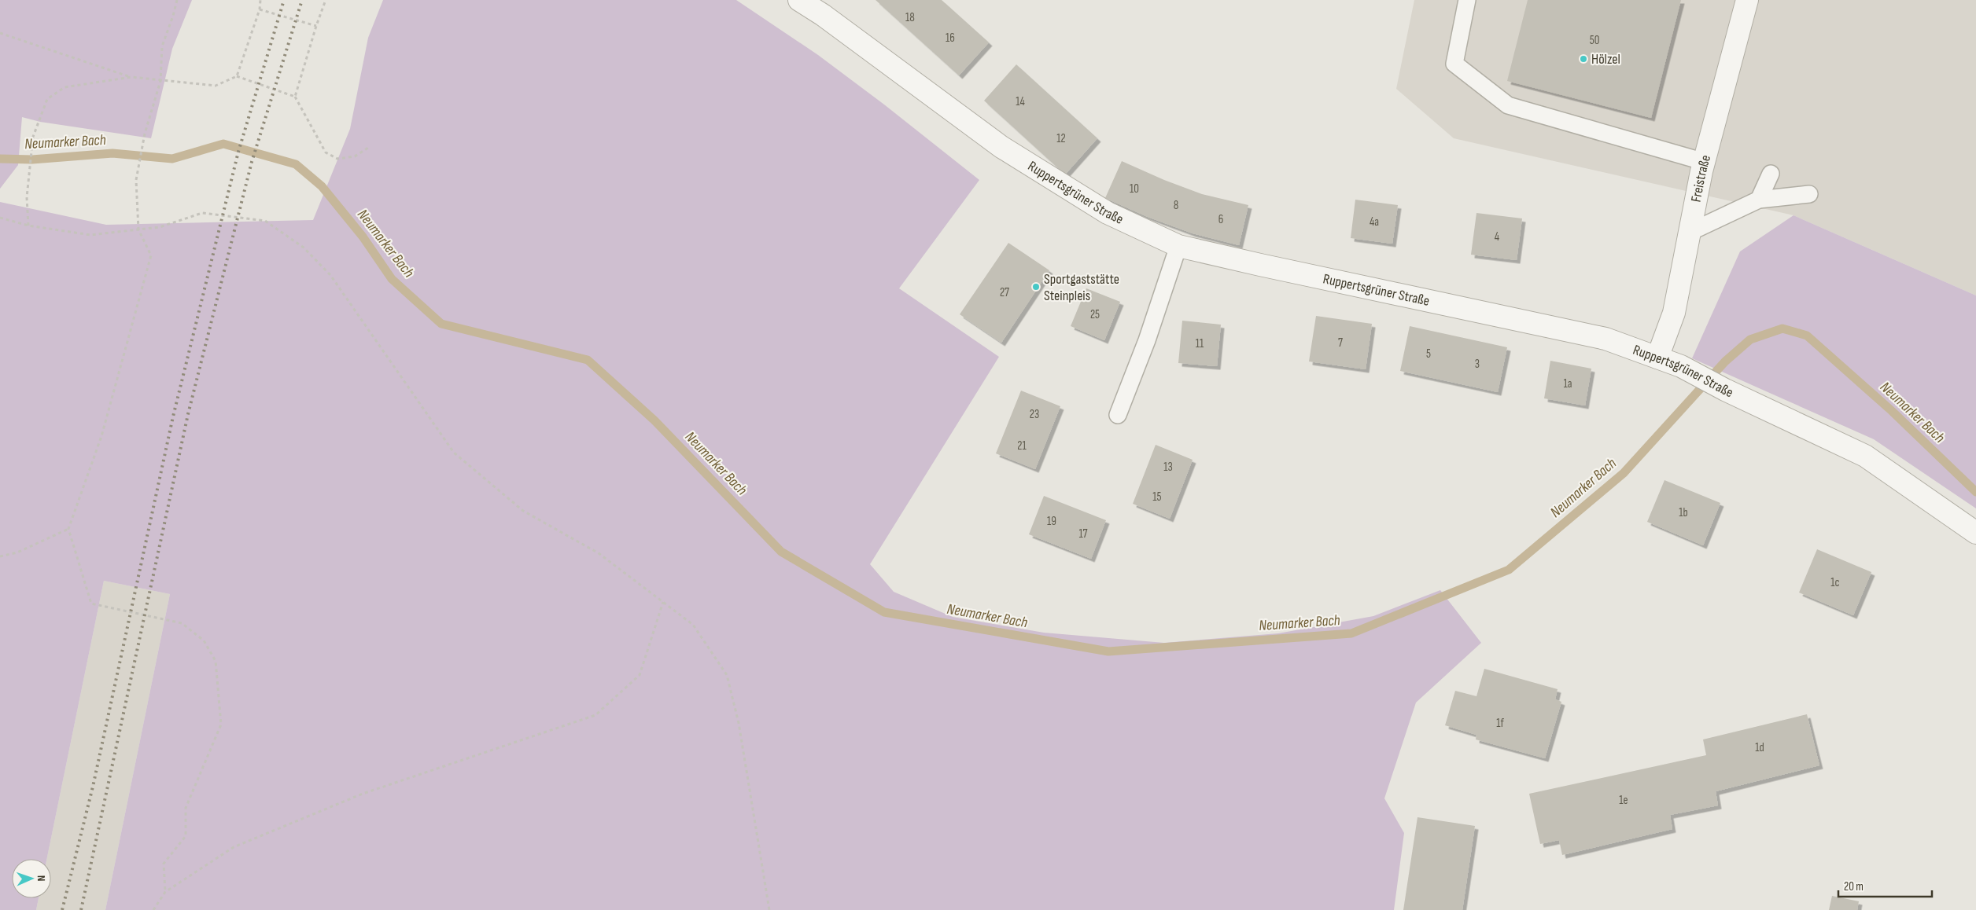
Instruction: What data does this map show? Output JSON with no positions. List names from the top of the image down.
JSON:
{
  "streets": {
    "street": ["Freistraße", "Ruppertsgrüner Straße"]
  },
  "crossings": [
    ["Freistraße", "Ruppertsgrüner Straße"]
  ],
  "water": ["Neumarker Bach"],
  "places": ["Hölzel", "Sportgaststätte Steinpleis"],
  "house_numbers": [
    "18",
    "16",
    "50",
    "14",
    "12",
    "10",
    "8",
    "6",
    "4a",
    "4",
    "27",
    "25",
    "7",
    "11",
    "5",
    "3",
    "1a",
    "23",
    "21",
    "13",
    "15",
    "1b",
    "19",
    "17",
    "1c",
    "1f",
    "1d",
    "1e"
  ],
  "scale_bar": "20 m",
  "north": "right"
}
